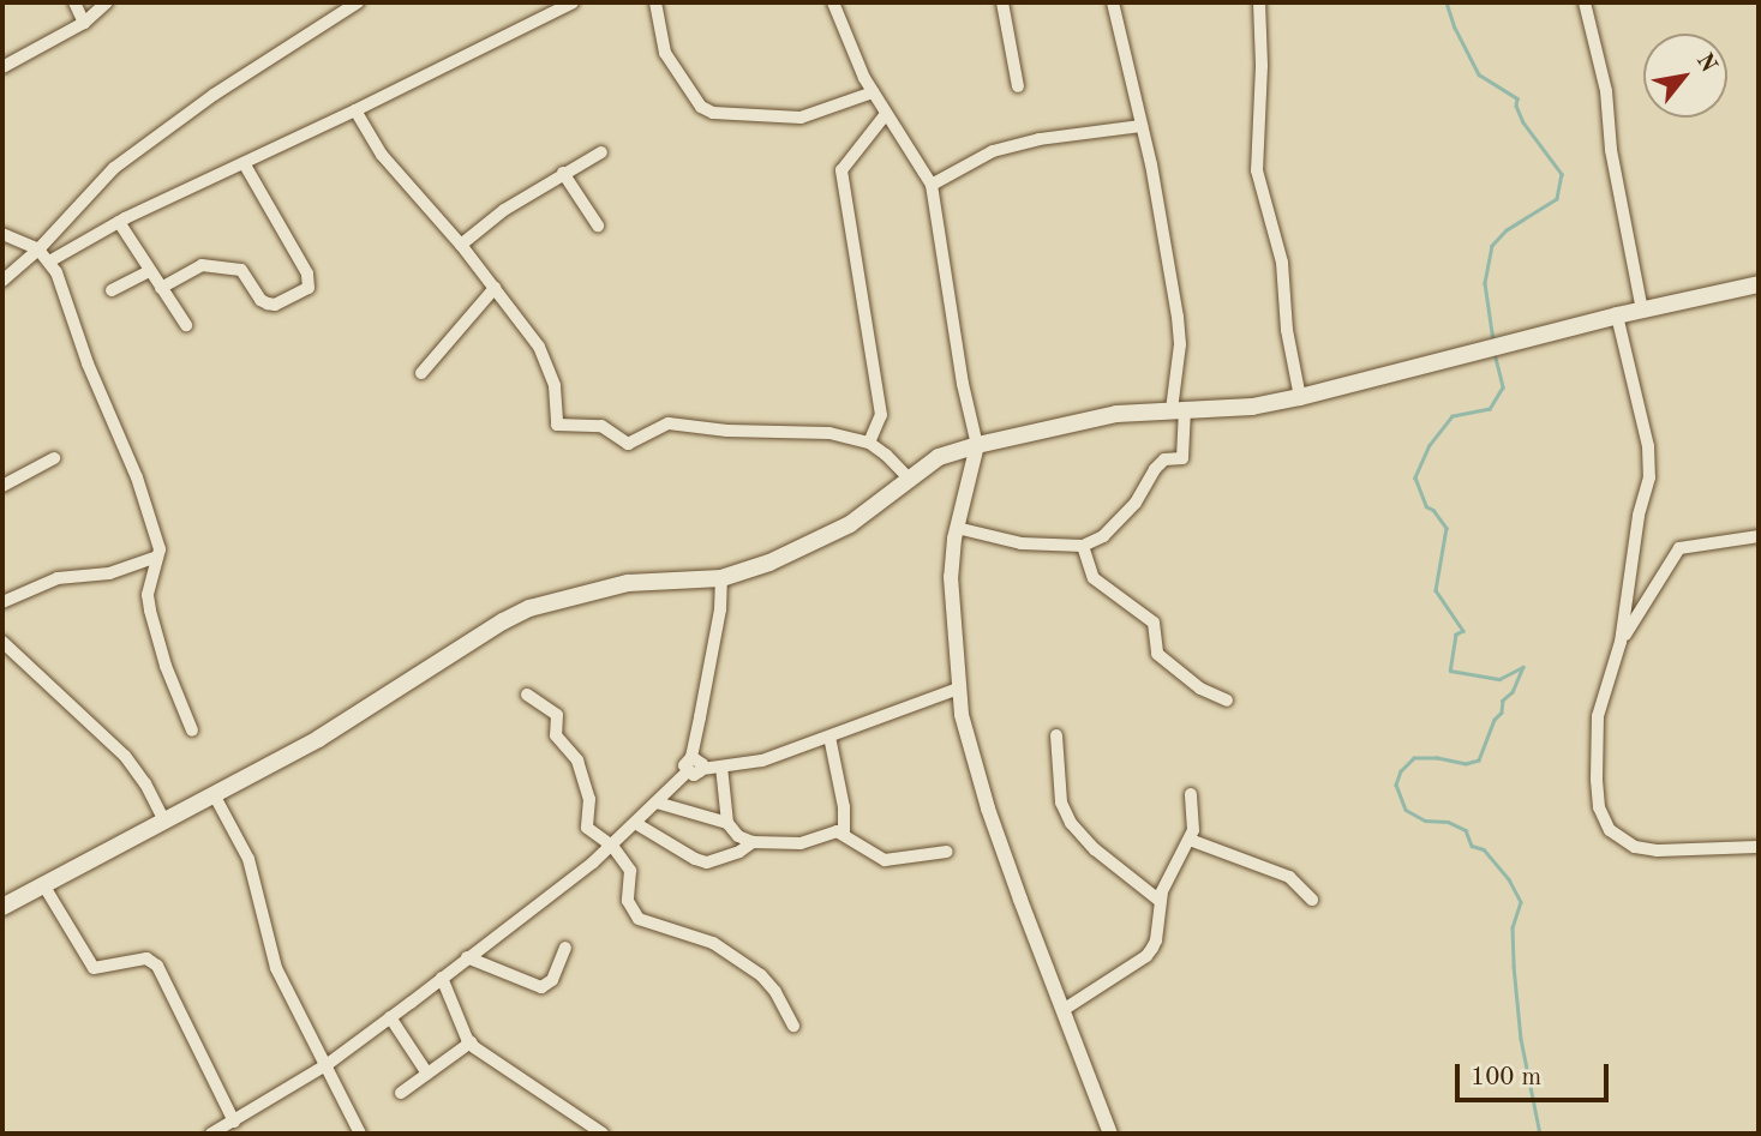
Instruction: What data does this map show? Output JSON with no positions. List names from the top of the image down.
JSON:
{
  "scale_bar": "100 m",
  "north": "top right"
}
